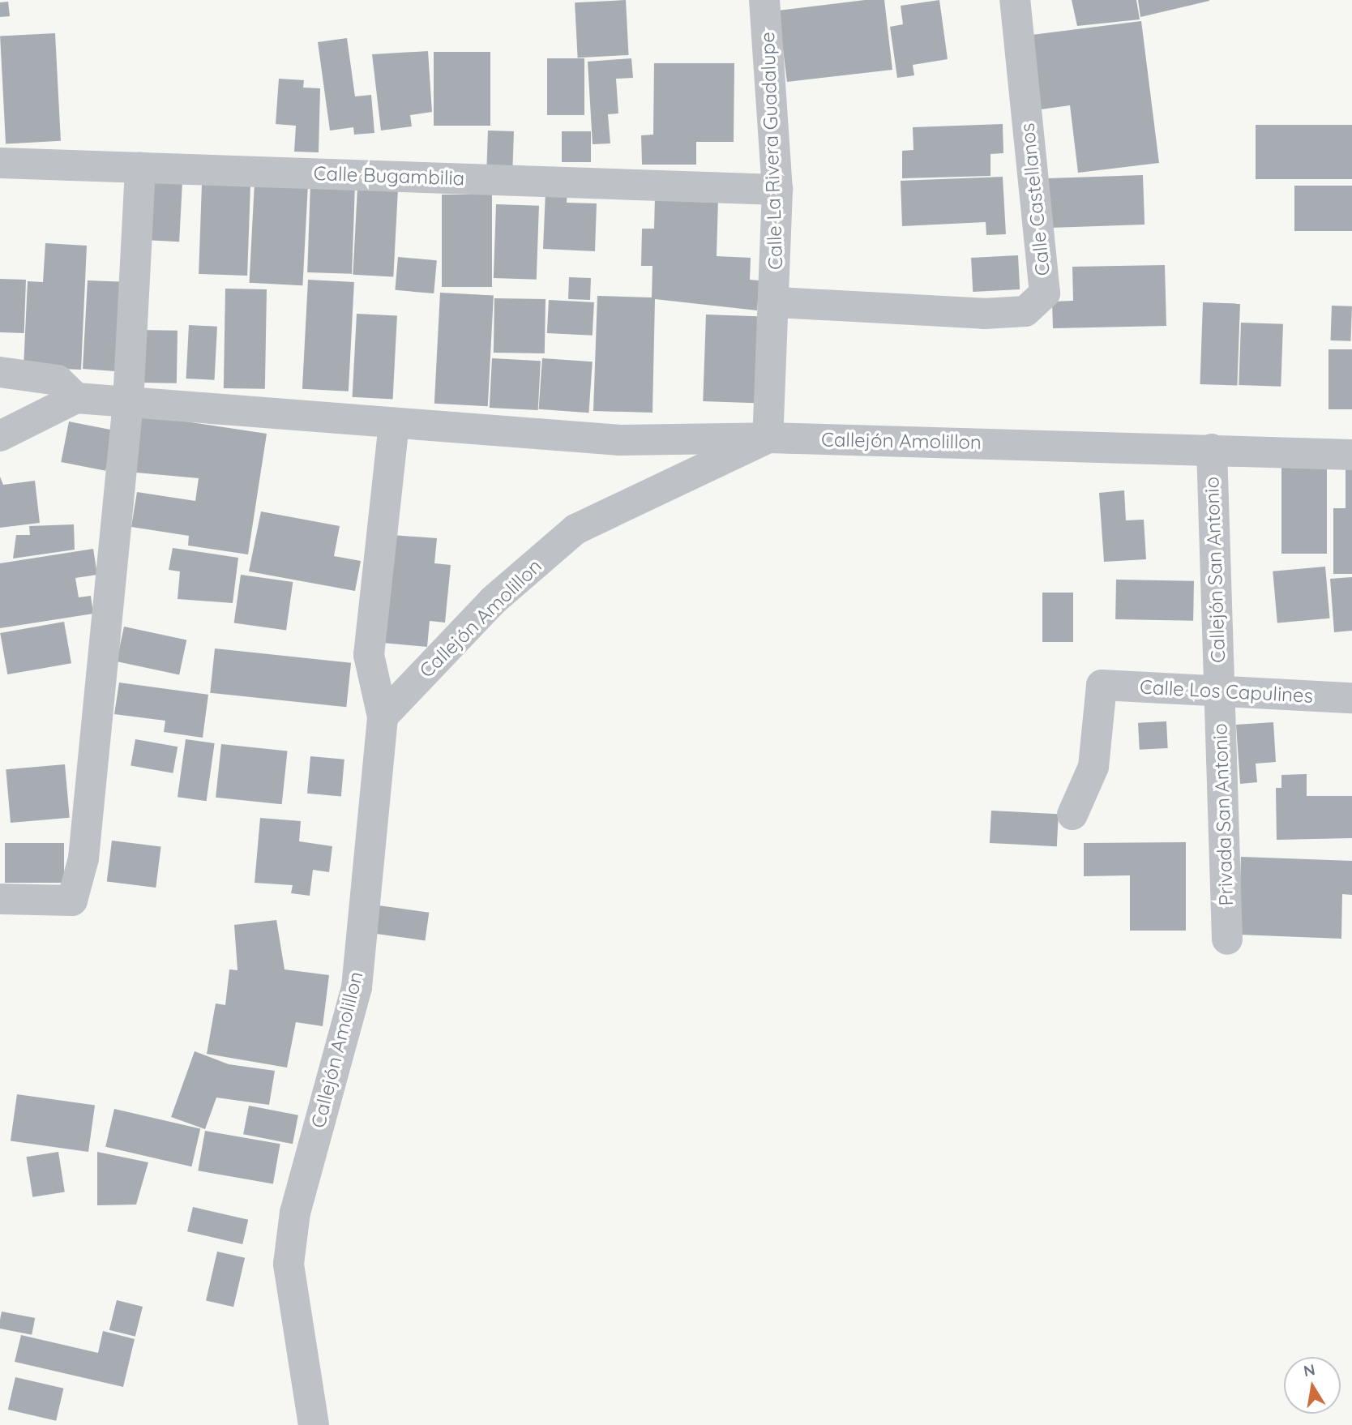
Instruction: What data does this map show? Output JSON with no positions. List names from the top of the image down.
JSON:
{
  "streets": {
    "street": [
      "Calle La Rivera Guadalupe",
      "Calle Bugambilia",
      "Calle Castellanos",
      "Callejón Amolillon",
      "Callejón San Antonio",
      "Calle Los Capulines",
      "Privada San Antonio"
    ]
  },
  "crossings": [
    ["Calle La Rivera Guadalupe", "Calle Bugambilia"],
    ["Calle La Rivera Guadalupe", "Calle Castellanos"],
    ["Calle La Rivera Guadalupe", "Callejón Amolillon"],
    ["Callejón Amolillon", "Callejón San Antonio"],
    ["Callejón San Antonio", "Calle Los Capulines"],
    ["Callejón San Antonio", "Privada San Antonio"],
    ["Calle Los Capulines", "Privada San Antonio"]
  ],
  "north": "top"
}
